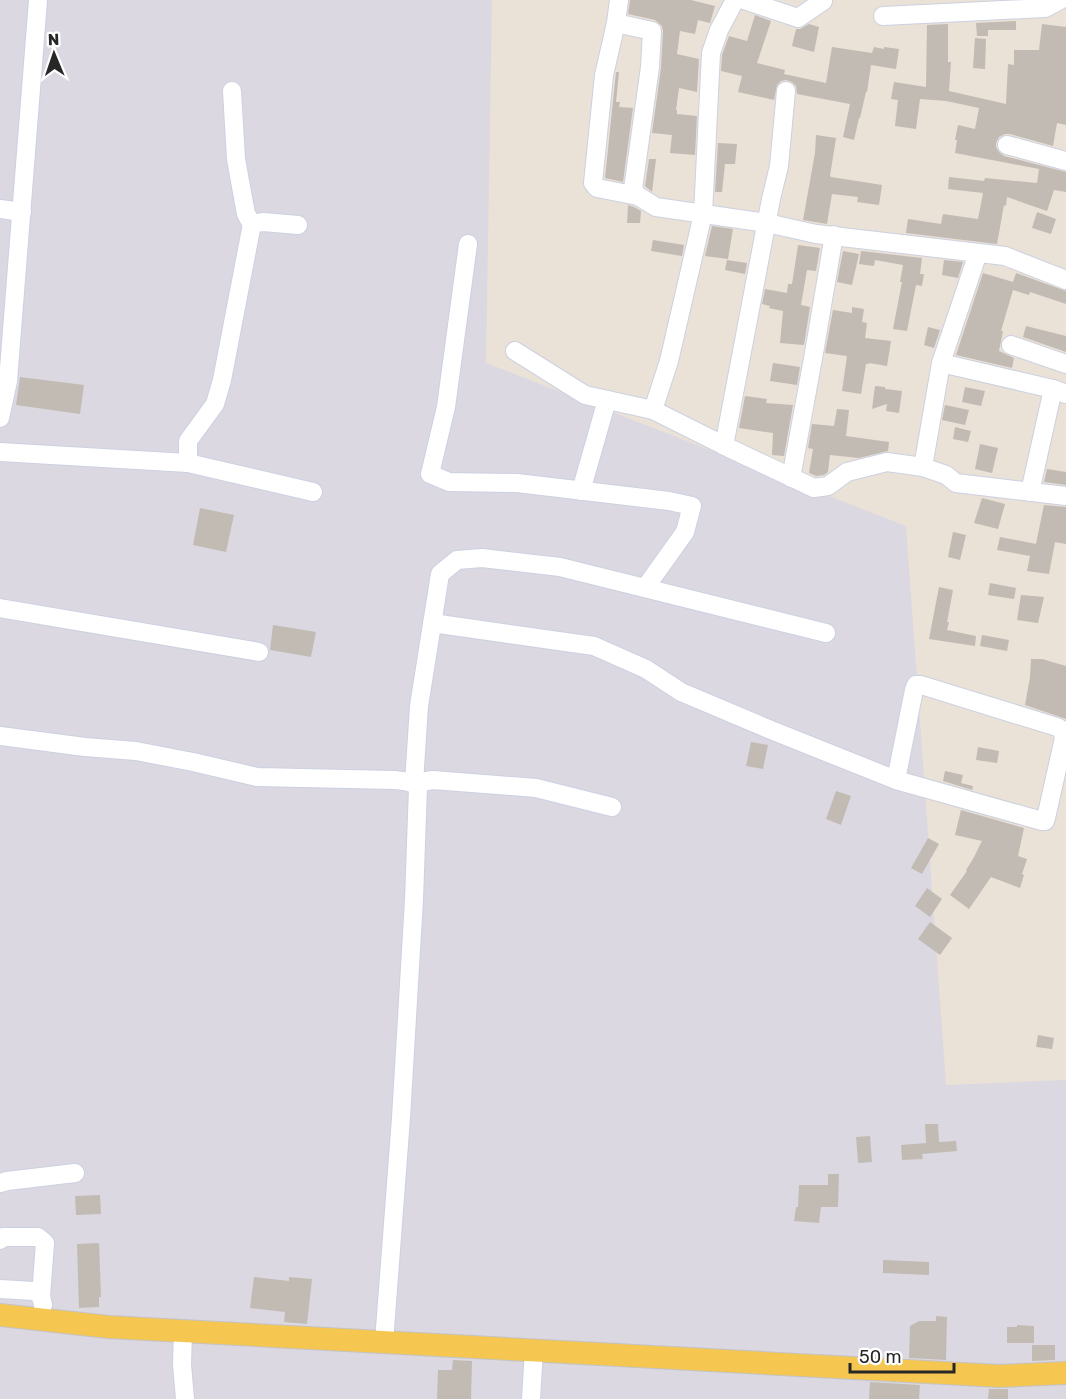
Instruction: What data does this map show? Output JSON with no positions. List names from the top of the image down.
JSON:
{
  "scale_bar": "50 m",
  "north": "top"
}
